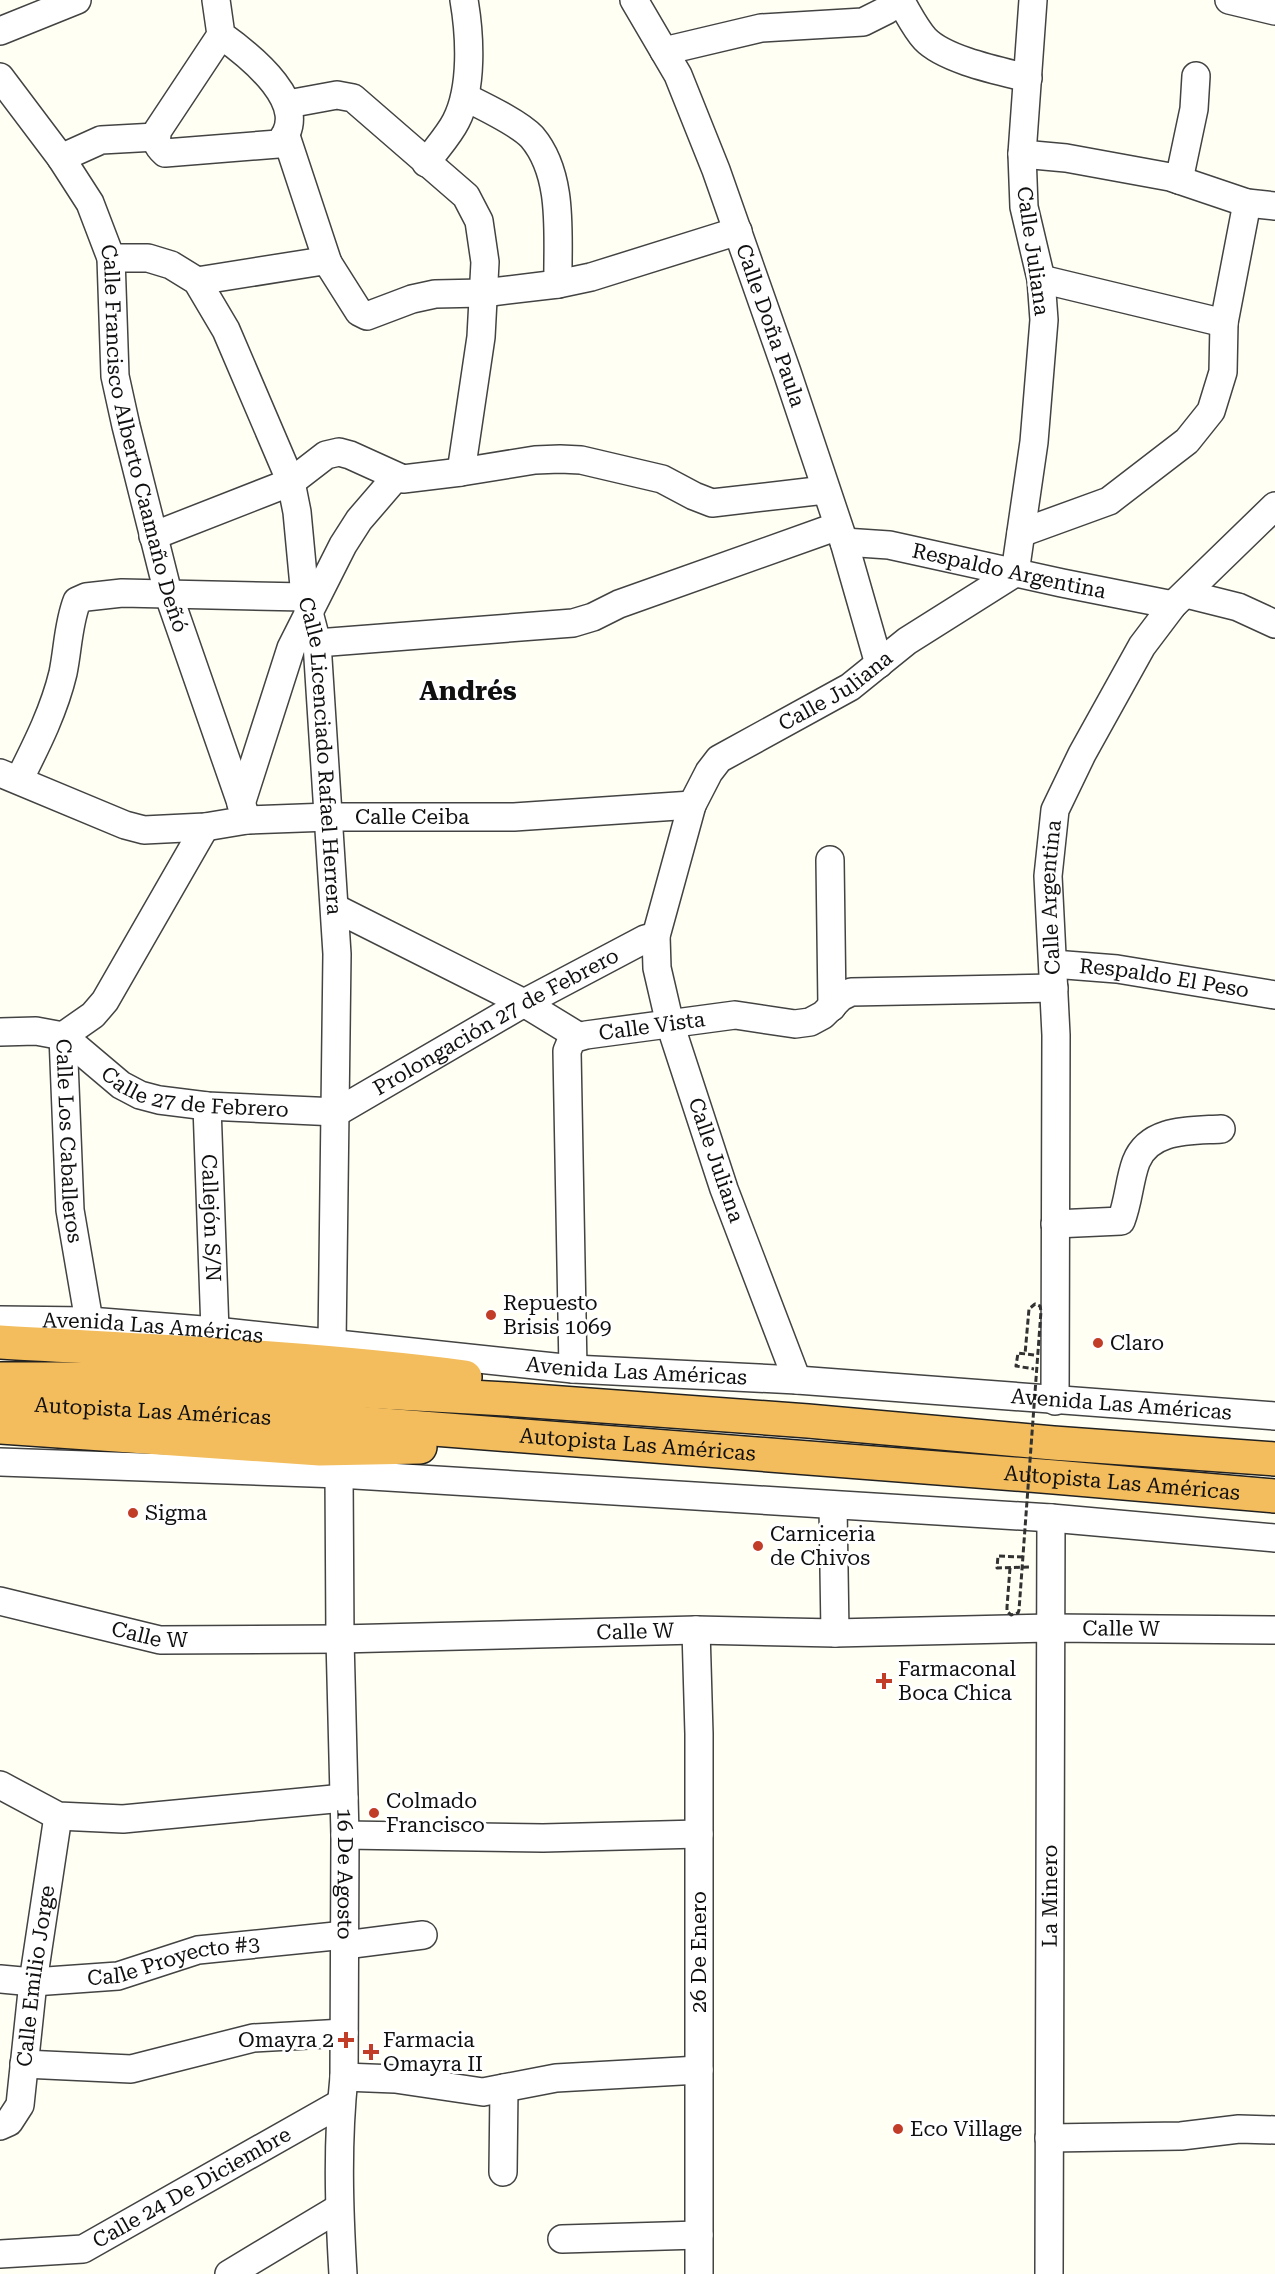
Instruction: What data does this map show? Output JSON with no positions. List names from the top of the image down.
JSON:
{
  "streets": {
    "highway": ["Autopista Las Américas"],
    "street": [
      "Calle Juliana",
      "Calle Doña Paula",
      "Calle Francisco Alberto Caamaño Deñó",
      "Respaldo Argentina",
      "Calle Licenciado Rafael Herrera",
      "Calle Ceiba",
      "Calle Argentina",
      "Respaldo El Peso",
      "Prolongación 27 de Febrero",
      "Calle Vista",
      "Calle 27 de Febrero",
      "Calle Los Caballeros",
      "Callejón S/N",
      "Avenida Las Américas",
      "Calle W",
      "16 De Agosto",
      "La Minero",
      "26 De Enero",
      "Calle Proyecto #3",
      "Calle Emilio Jorge",
      "Calle 24 De Diciembre"
    ]
  },
  "crossings": [
    ["Calle Juliana", "Calle Doña Paula"],
    ["Calle Juliana", "Respaldo Argentina"],
    ["Calle Juliana", "Calle Ceiba"],
    ["Calle Juliana", "Prolongación 27 de Febrero"],
    ["Calle Juliana", "Calle Vista"],
    ["Calle Juliana", "Avenida Las Américas"],
    ["Calle Doña Paula", "Respaldo Argentina"],
    ["Calle Francisco Alberto Caamaño Deñó", "Calle Licenciado Rafael Herrera"],
    ["Calle Francisco Alberto Caamaño Deñó", "Calle Ceiba"],
    ["Respaldo Argentina", "Calle Argentina"],
    ["Calle Licenciado Rafael Herrera", "Calle Ceiba"],
    ["Calle Licenciado Rafael Herrera", "Prolongación 27 de Febrero"],
    ["Calle Licenciado Rafael Herrera", "Calle 27 de Febrero"],
    ["Calle Licenciado Rafael Herrera", "Avenida Las Américas"],
    ["Calle Ceiba", "Calle Los Caballeros"],
    ["Calle Argentina", "Respaldo El Peso"],
    ["Calle Argentina", "Calle Vista"],
    ["Calle Argentina", "Avenida Las Américas"],
    ["Respaldo El Peso", "Calle Vista"],
    ["Prolongación 27 de Febrero", "Calle 27 de Febrero"],
    ["Calle Vista", "Avenida Las Américas"],
    ["Calle 27 de Febrero", "Calle Los Caballeros"],
    ["Calle 27 de Febrero", "Callejón S/N"],
    ["Calle Los Caballeros", "Avenida Las Américas"],
    ["Callejón S/N", "Avenida Las Américas"],
    ["Calle W", "16 De Agosto"],
    ["Calle W", "La Minero"],
    ["Calle W", "26 De Enero"],
    ["16 De Agosto", "Calle Proyecto #3"],
    ["16 De Agosto", "Calle 24 De Diciembre"],
    ["Calle Proyecto #3", "Calle Emilio Jorge"]
  ],
  "districts": ["Andrés"],
  "places": {
    "other": [
      "Repuesto Brisis 1069",
      "Claro",
      "Sigma",
      "Carniceria de Chivos",
      "Colmado Francisco",
      "Eco Village"
    ],
    "health": ["Farmaconal Boca Chica", "Omayra 2", "Farmacia Omayra II"]
  }
}
